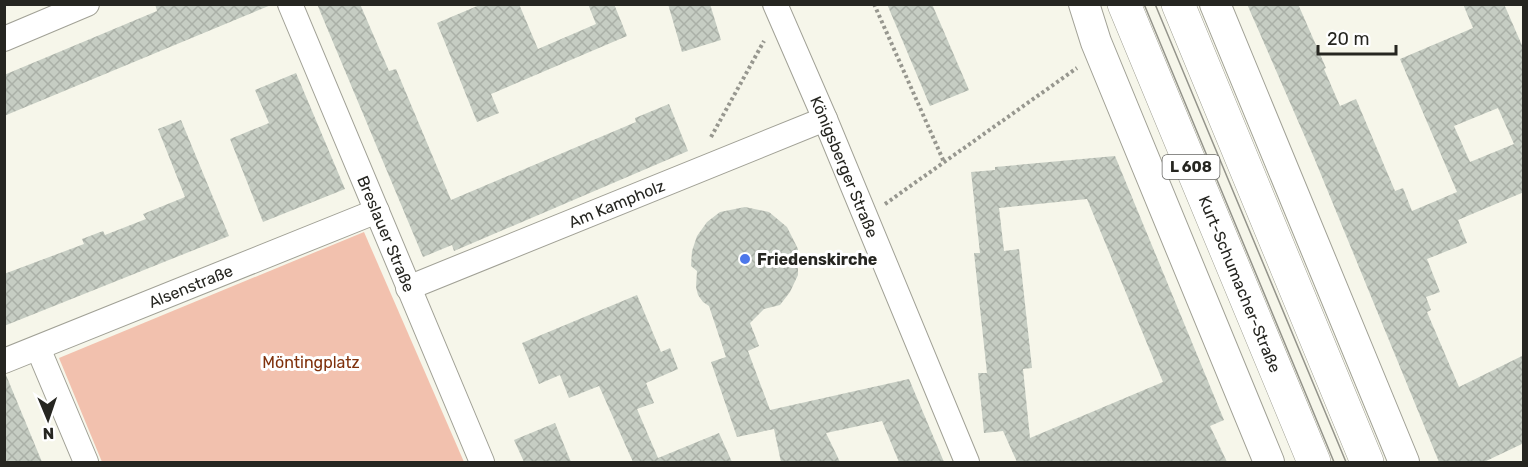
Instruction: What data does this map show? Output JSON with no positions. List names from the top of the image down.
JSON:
{
  "streets": {
    "main road": ["L 608", "Kurt-Schumacher-Straße"],
    "street": [
      "Königsberger Straße",
      "Am Kampholz",
      "Breslauer Straße",
      "Alsenstraße"
    ]
  },
  "crossings": [
    ["Königsberger Straße", "Am Kampholz"],
    ["Am Kampholz", "Breslauer Straße"],
    ["Breslauer Straße", "Alsenstraße"]
  ],
  "parks": ["Möntingplatz"],
  "places": ["Friedenskirche"],
  "scale_bar": "20 m",
  "north": "bottom"
}
